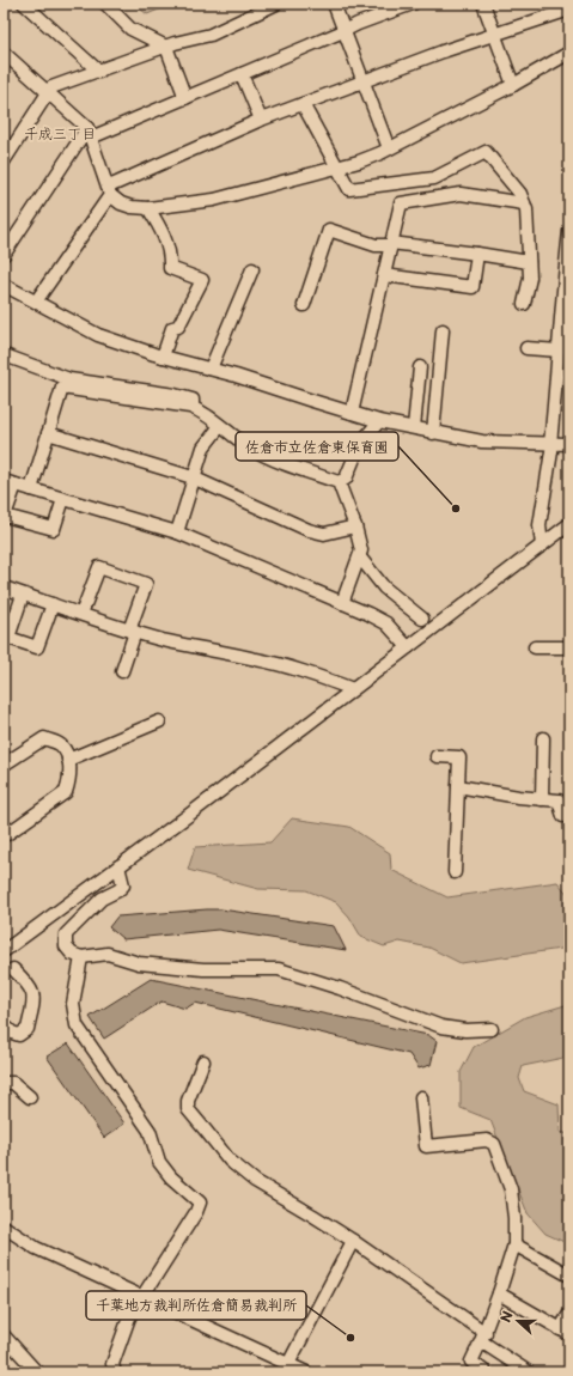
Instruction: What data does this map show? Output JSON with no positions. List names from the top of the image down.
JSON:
{
  "districts": ["千成三丁目"],
  "places": ["佐倉市立佐倉東保育園", "千葉地方裁判所佐倉簡易裁判所"],
  "north": "left"
}
